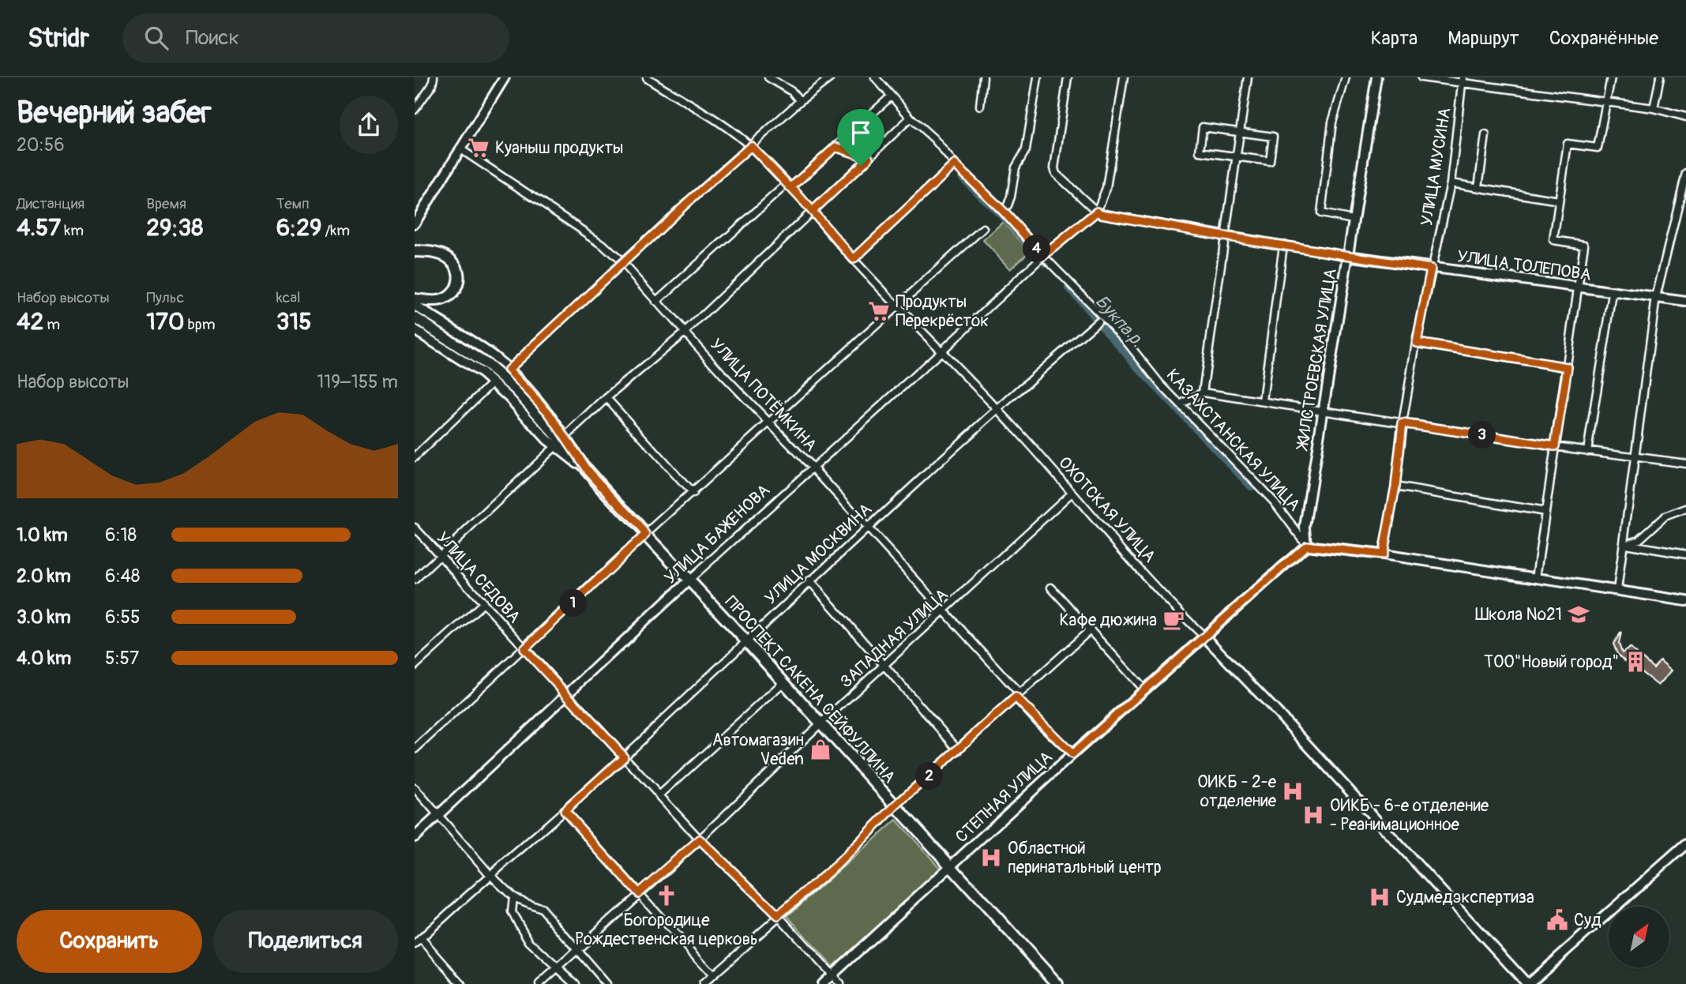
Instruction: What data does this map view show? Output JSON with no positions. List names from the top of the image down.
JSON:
{
  "streets": {
    "main road": ["ПРОСПЕКТ САКЕНА СЕЙФУЛЛИНА"],
    "street": [
      "УЛИЦА МУСИНА",
      "УЛИЦА ТОЛЕПОВА",
      "ЖИЛСТРОЕВСКАЯ УЛИЦА",
      "УЛИЦА ПОТЁМКИНА",
      "КАЗАХСТАНСКАЯ УЛИЦА",
      "ОХОТСКАЯ УЛИЦА",
      "УЛИЦА БАЖЕНОВА",
      "УЛИЦА МОСКВИНА",
      "УЛИЦА СЕДОВА",
      "ЗАПАДНАЯ УЛИЦА",
      "СТЕПНАЯ УЛИЦА"
    ]
  },
  "crossings": [
    ["УЛИЦА МУСИНА", "УЛИЦА ТОЛЕПОВА"],
    ["УЛИЦА ТОЛЕПОВА", "ЖИЛСТРОЕВСКАЯ УЛИЦА"],
    ["УЛИЦА ТОЛЕПОВА", "УЛИЦА БАЖЕНОВА"],
    ["ЖИЛСТРОЕВСКАЯ УЛИЦА", "КАЗАХСТАНСКАЯ УЛИЦА"],
    ["ЖИЛСТРОЕВСКАЯ УЛИЦА", "СТЕПНАЯ УЛИЦА"],
    ["УЛИЦА ПОТЁМКИНА", "УЛИЦА БАЖЕНОВА"],
    ["УЛИЦА ПОТЁМКИНА", "УЛИЦА МОСКВИНА"],
    ["УЛИЦА ПОТЁМКИНА", "ЗАПАДНАЯ УЛИЦА"],
    ["УЛИЦА ПОТЁМКИНА", "СТЕПНАЯ УЛИЦА"],
    ["КАЗАХСТАНСКАЯ УЛИЦА", "УЛИЦА БАЖЕНОВА"],
    ["КАЗАХСТАНСКАЯ УЛИЦА", "СТЕПНАЯ УЛИЦА"],
    ["ОХОТСКАЯ УЛИЦА", "УЛИЦА БАЖЕНОВА"],
    ["ОХОТСКАЯ УЛИЦА", "УЛИЦА МОСКВИНА"],
    ["ОХОТСКАЯ УЛИЦА", "ЗАПАДНАЯ УЛИЦА"],
    ["ОХОТСКАЯ УЛИЦА", "СТЕПНАЯ УЛИЦА"],
    ["УЛИЦА БАЖЕНОВА", "УЛИЦА СЕДОВА"],
    ["УЛИЦА БАЖЕНОВА", "ПРОСПЕКТ САКЕНА СЕЙФУЛЛИНА"],
    ["УЛИЦА МОСКВИНА", "УЛИЦА СЕДОВА"],
    ["УЛИЦА МОСКВИНА", "ПРОСПЕКТ САКЕНА СЕЙФУЛЛИНА"],
    ["УЛИЦА СЕДОВА", "ЗАПАДНАЯ УЛИЦА"],
    ["УЛИЦА СЕДОВА", "СТЕПНАЯ УЛИЦА"],
    ["ЗАПАДНАЯ УЛИЦА", "ПРОСПЕКТ САКЕНА СЕЙФУЛЛИНА"],
    ["ПРОСПЕКТ САКЕНА СЕЙФУЛЛИНА", "СТЕПНАЯ УЛИЦА"]
  ],
  "water": ["Букпа р."],
  "places": {
    "supermarket": ["Куаныш продукты", "Продукты Перекрёсток"],
    "school or university": ["Школа №21"],
    "cafe": ["Кафе дюжина"],
    "building": ["ТОО\"Новый город\""],
    "shop": ["Автомагазин Veden"],
    "hospital": [
      "ОИКБ - 2-е отделение",
      "ОИКБ - 6-е отделение - Реанимационное",
      "Областной перинатальный центр",
      "Судмедэкспертиза"
    ],
    "church": ["Богородице Рождественская церковь"],
    "public building": ["Суд"]
  },
  "north": "top right",
  "page": {
    "header": "Stridr",
    "search": "Поиск",
    "nav": ["Карта", "Маршрут", "Сохранённые"],
    "heading": ["Вечерний забег", "20:56"],
    "stats": [
      ["Дистанция", "4.57 km"],
      ["Время", "29:38"],
      ["Темп", "6:29 /km"],
      ["Набор высоты", "42 m"],
      ["Пульс", "170 bpm"],
      ["kcal", "315"]
    ],
    "pins": [
      "4",
      "3",
      "1",
      "2"
    ],
    "chart": ["Набор высоты", "119–155 m"],
    "list": [
      {
        "name": "1.0 km",
        "note": "6:18"
      },
      {
        "name": "2.0 km",
        "note": "6:48"
      },
      {
        "name": "3.0 km",
        "note": "6:55"
      },
      {
        "name": "4.0 km",
        "note": "5:57"
      }
    ],
    "buttons": ["Сохранить", "Поделиться"]
  }
}
